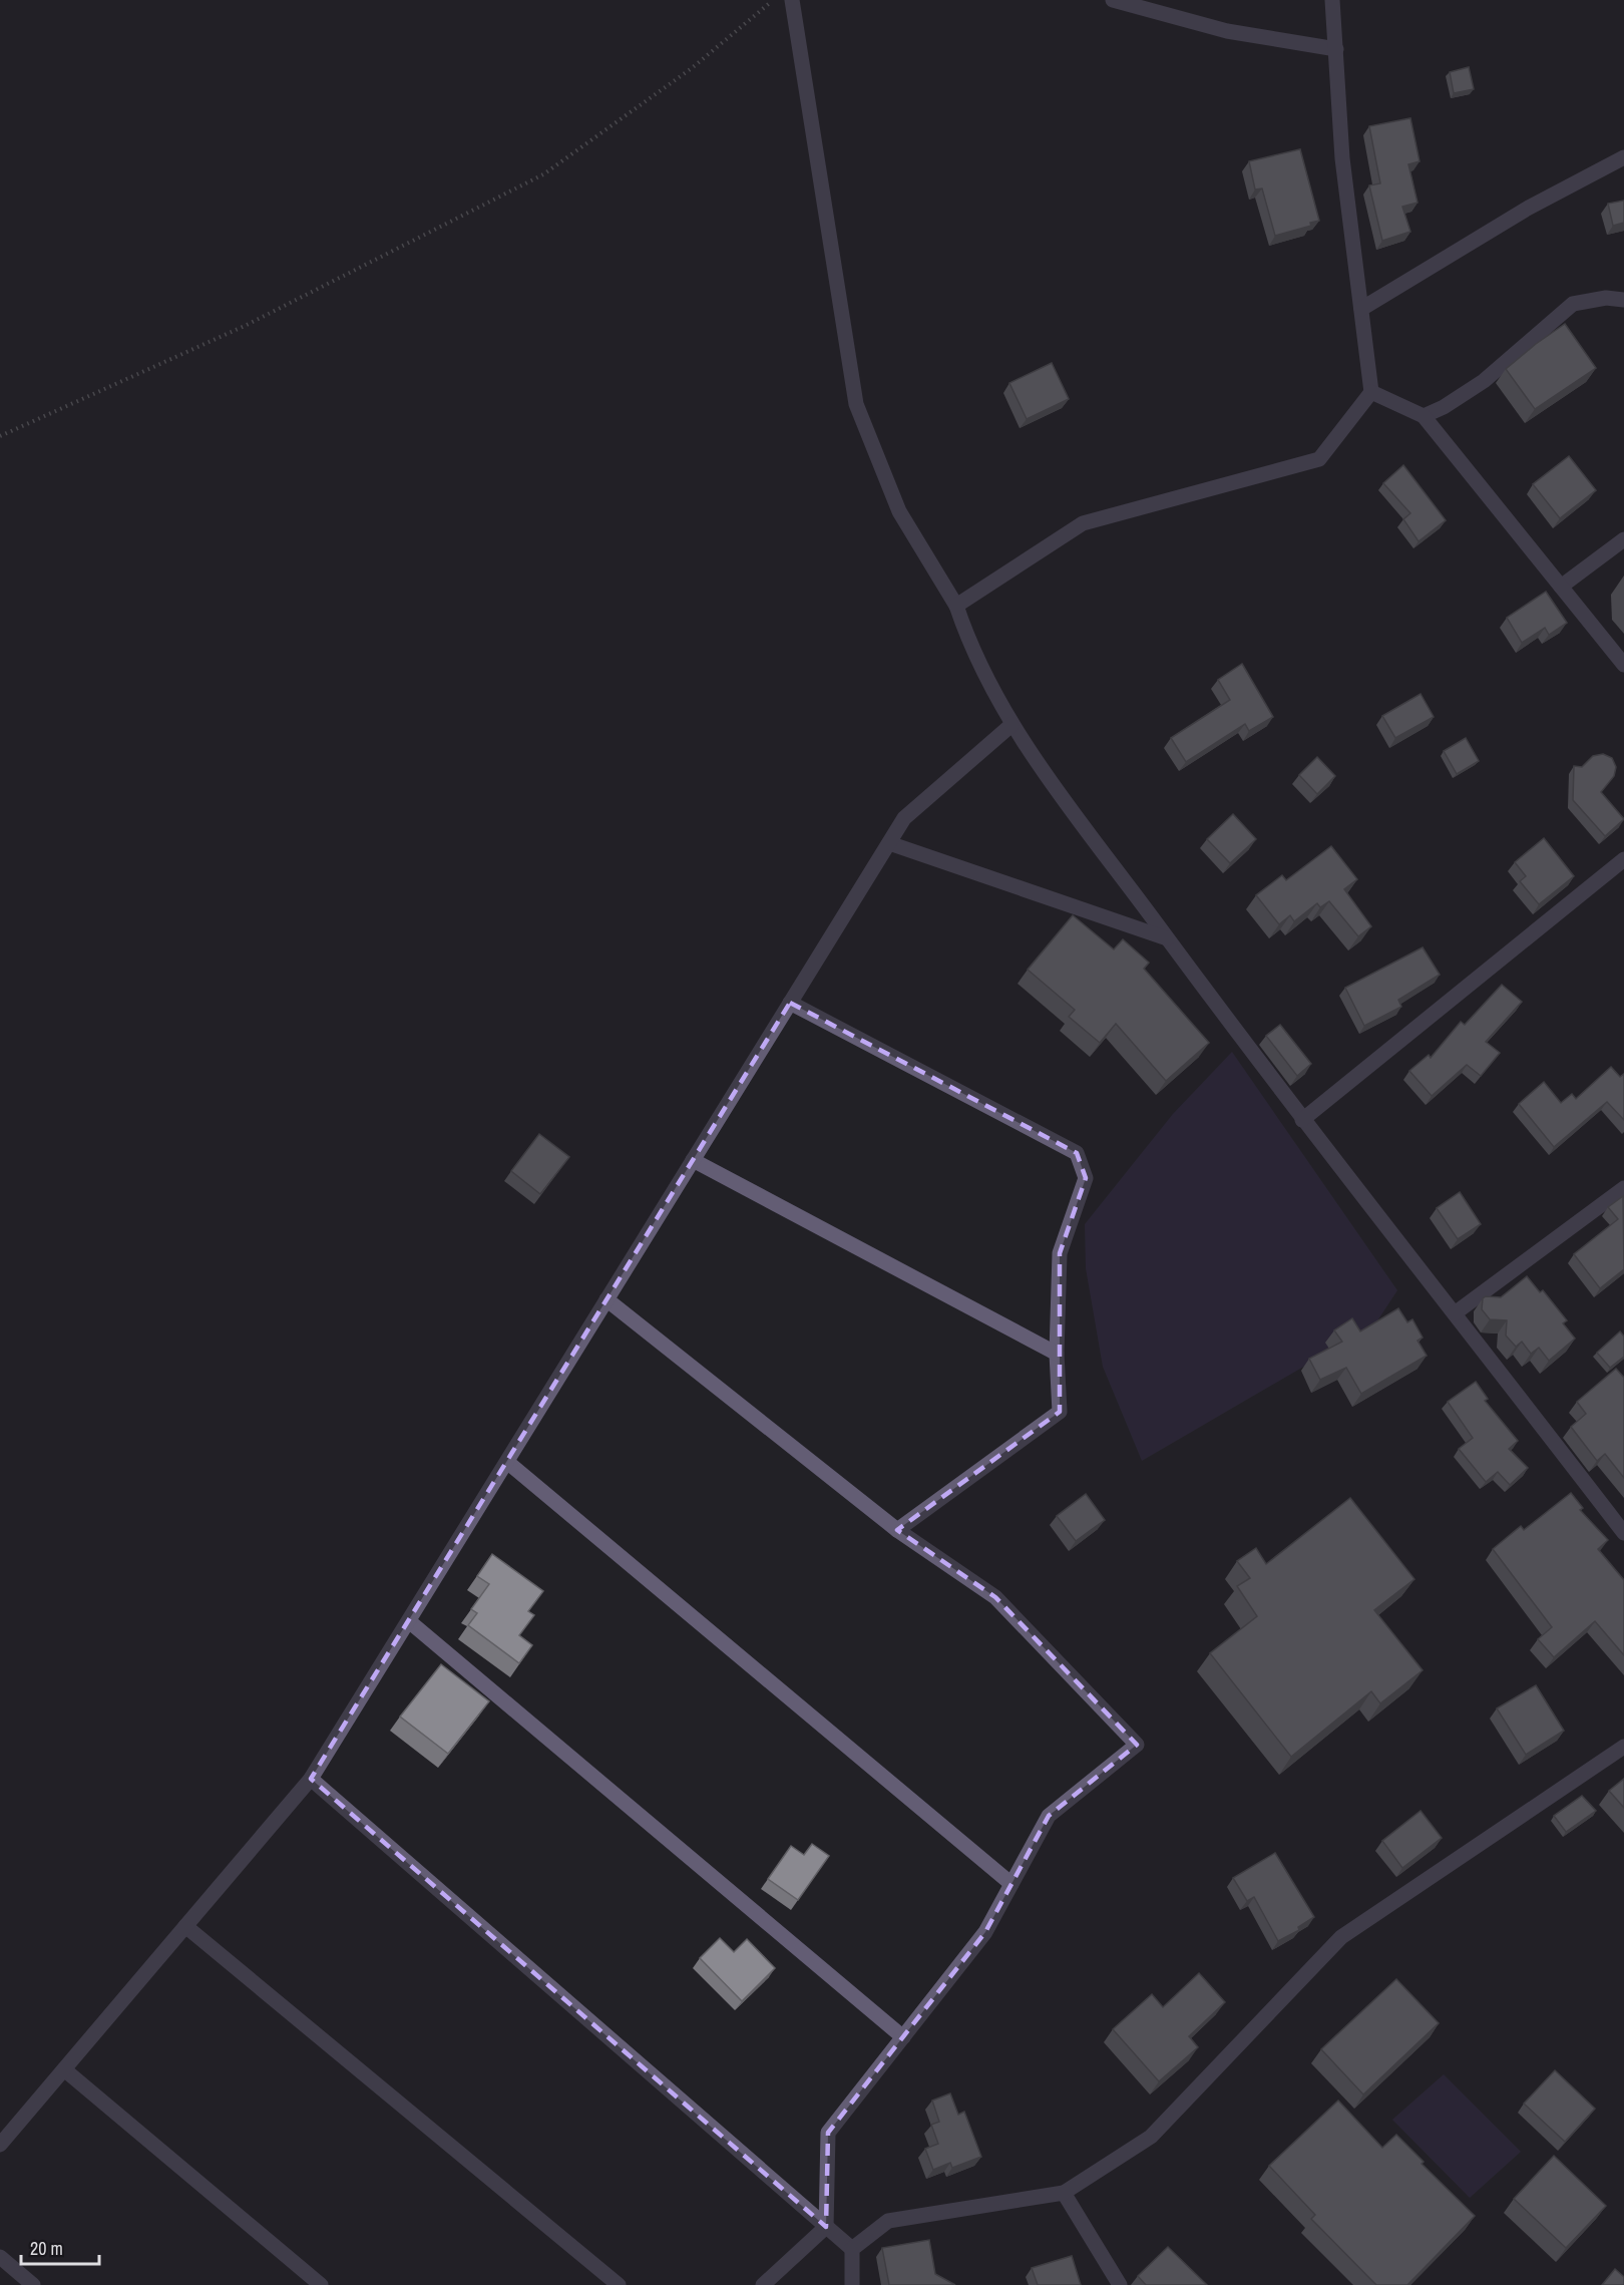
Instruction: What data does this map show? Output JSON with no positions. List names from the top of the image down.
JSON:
{
  "scale_bar": "20 m"
}
